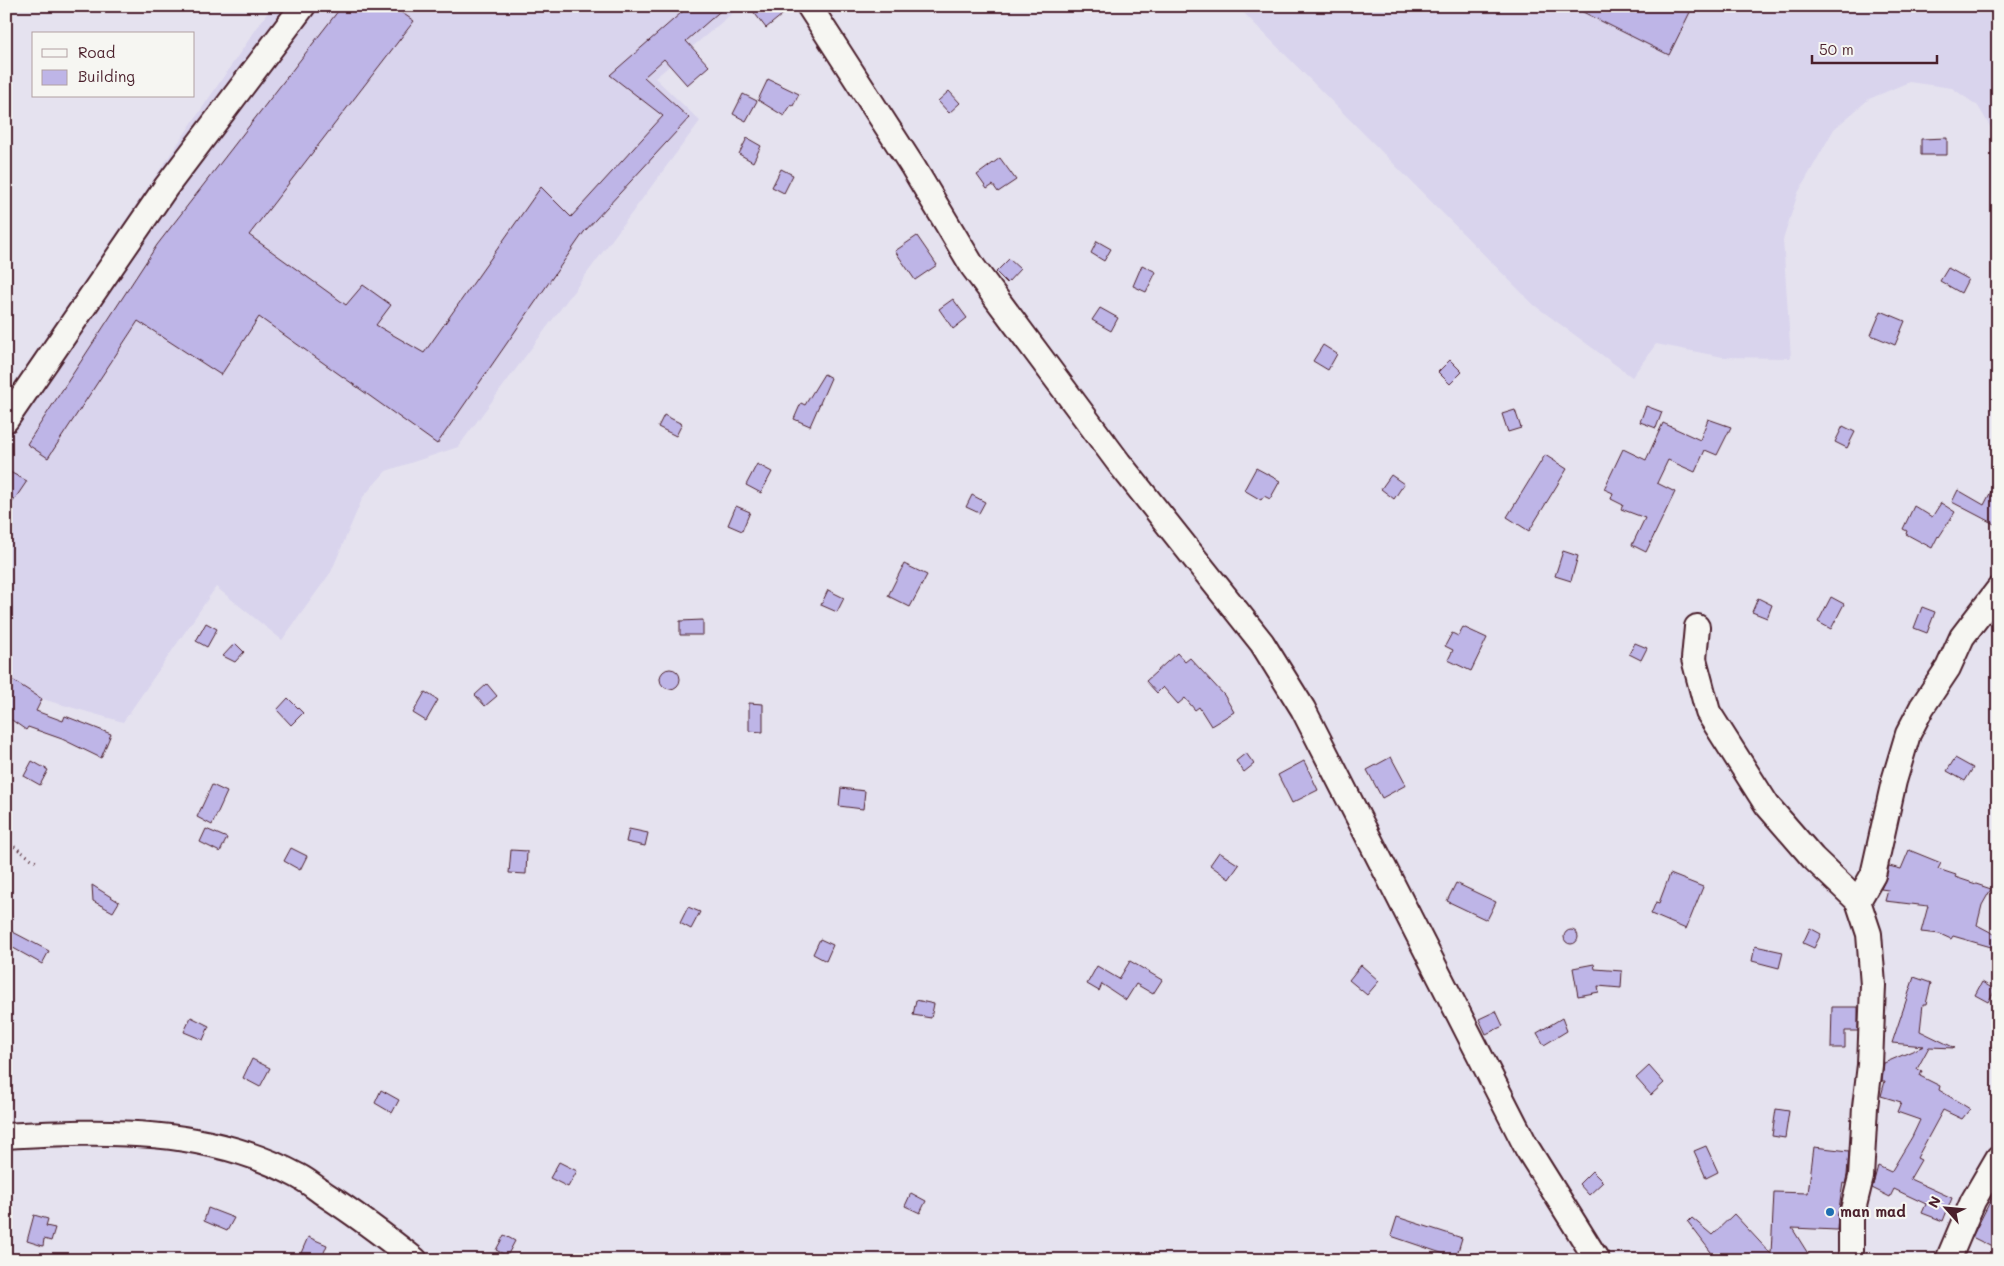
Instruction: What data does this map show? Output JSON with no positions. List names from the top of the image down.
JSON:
{
  "places": ["man mad"],
  "legend": ["Road", "Building"],
  "scale_bar": "50 m",
  "north": "top left"
}
